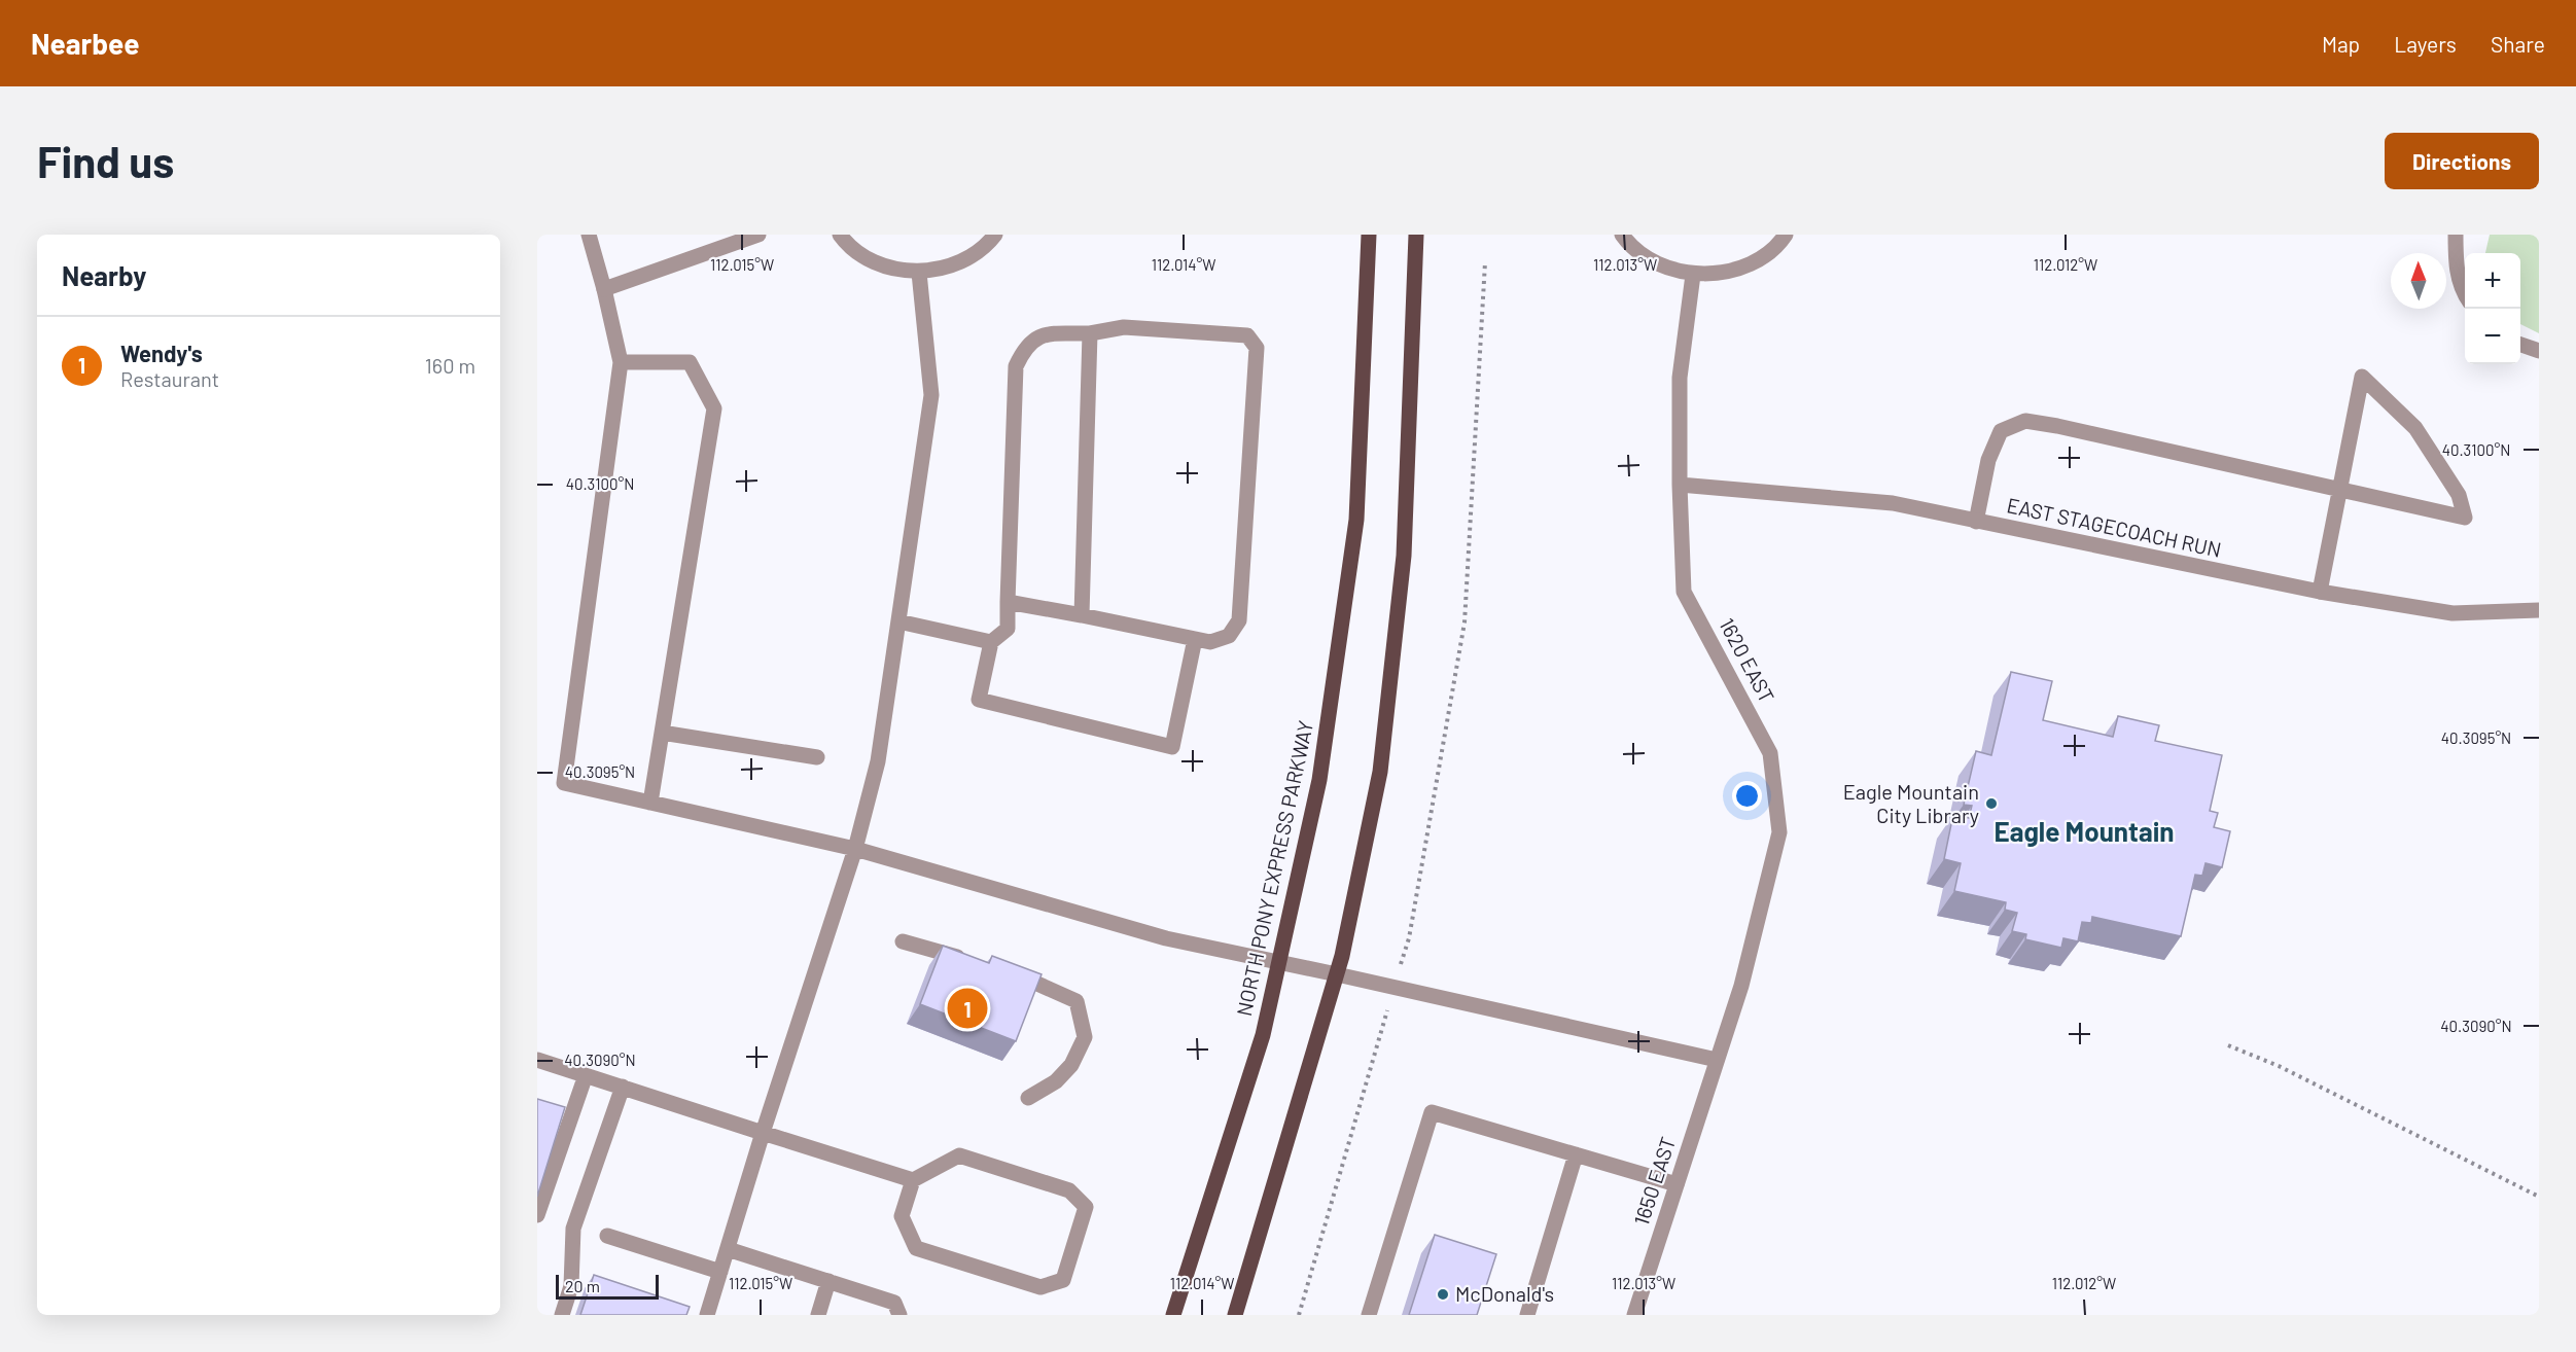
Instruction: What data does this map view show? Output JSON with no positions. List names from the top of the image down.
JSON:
{
  "streets": {
    "main road": ["NORTH PONY EXPRESS PARKWAY"],
    "street": ["EAST STAGECOACH RUN", "1620 EAST", "1650 EAST"]
  },
  "crossings": [
    ["EAST STAGECOACH RUN", "1620 EAST"],
    ["1620 EAST", "1650 EAST"]
  ],
  "districts": ["Eagle Mountain"],
  "places": ["Eagle Mountain City Library", "McDonald's"],
  "scale_bar": "20 m",
  "north": "top",
  "page": {
    "header": "Nearbee",
    "nav": ["Map", "Layers", "Share"],
    "buttons": "Directions",
    "title": "Find us",
    "heading": "Nearby",
    "map_buttons": ["+", "−"],
    "list": [
      {
        "mark": "1",
        "name": "Wendy's",
        "note": "Restaurant",
        "value": "160 m"
      }
    ],
    "pins": "1",
    "scale": "20 m"
  },
  "coordinates": [
    "112.015°W",
    "112.014°W",
    "112.013°W",
    "112.012°W",
    "40.3100°N",
    "40.3095°N",
    "40.3090°N"
  ]
}
